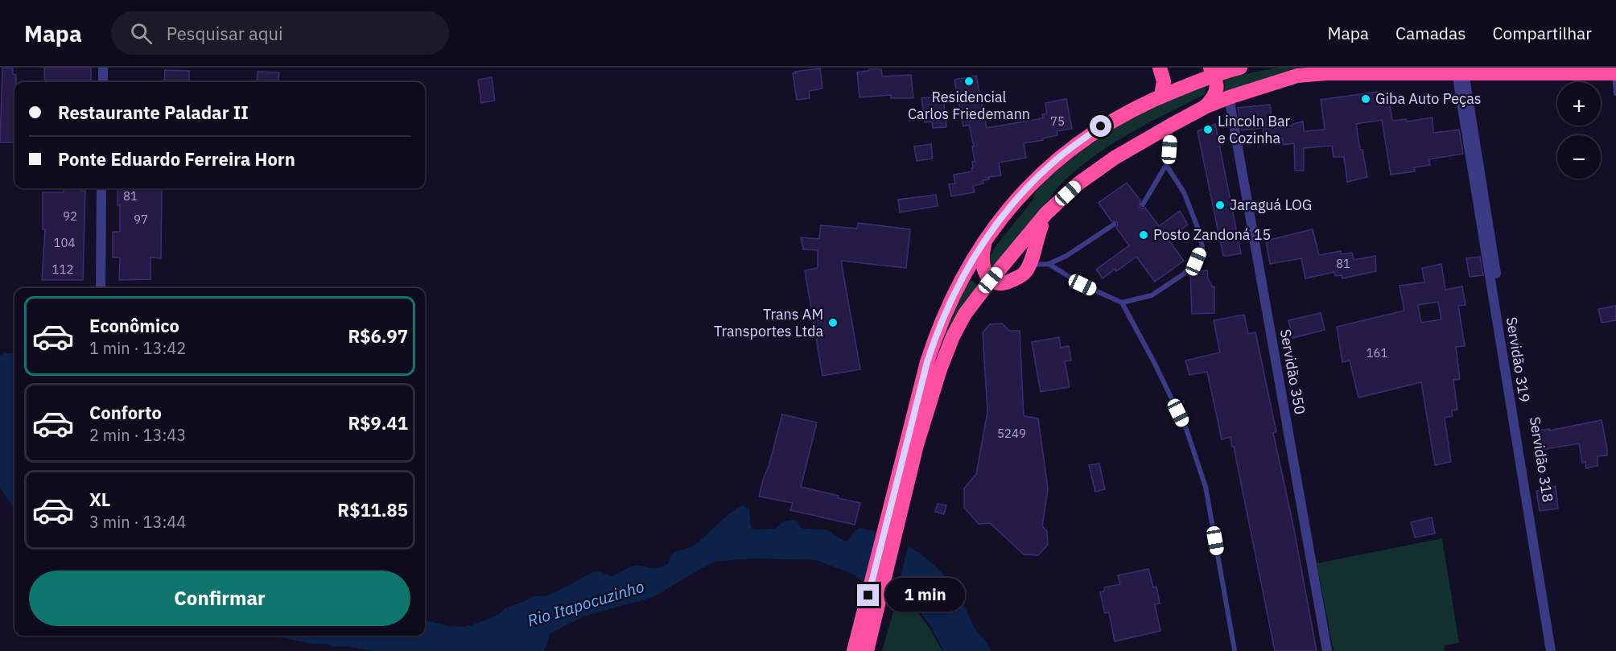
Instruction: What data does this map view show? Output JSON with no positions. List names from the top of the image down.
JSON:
{
  "streets": {
    "street": ["Servidão 319", "Servidão 350", "Servidão 318"]
  },
  "crossings": [
    ["Servidão 319", "Servidão 318"]
  ],
  "water": ["Rio Itapocuzinho"],
  "places": [
    "Residencial Carlos Friedemann",
    "Giba Auto Peças",
    "Lincoln Bar e Cozinha",
    "Jaraguá LOG",
    "Posto Zandoná 15",
    "Trans AM Transportes Ltda"
  ],
  "house_numbers": [
    "75",
    "81",
    "92",
    "97",
    "104",
    "81",
    "112",
    "161",
    "5249"
  ],
  "page": {
    "header": "Mapa",
    "search": "Pesquisar aqui",
    "nav": ["Mapa", "Camadas", "Compartilhar"],
    "map_buttons": ["+", "−"],
    "banner": ["Restaurante Paladar II", "Ponte Eduardo Ferreira Horn"],
    "list": [
      {
        "name": "Econômico",
        "note": "1 min · 13:42",
        "value": "R$6.97"
      },
      {
        "name": "Conforto",
        "note": "2 min · 13:43",
        "value": "R$9.41"
      },
      {
        "name": "XL",
        "note": "3 min · 13:44",
        "value": "R$11.85"
      }
    ],
    "buttons": "Confirmar",
    "bubble": "1 min"
  }
}
